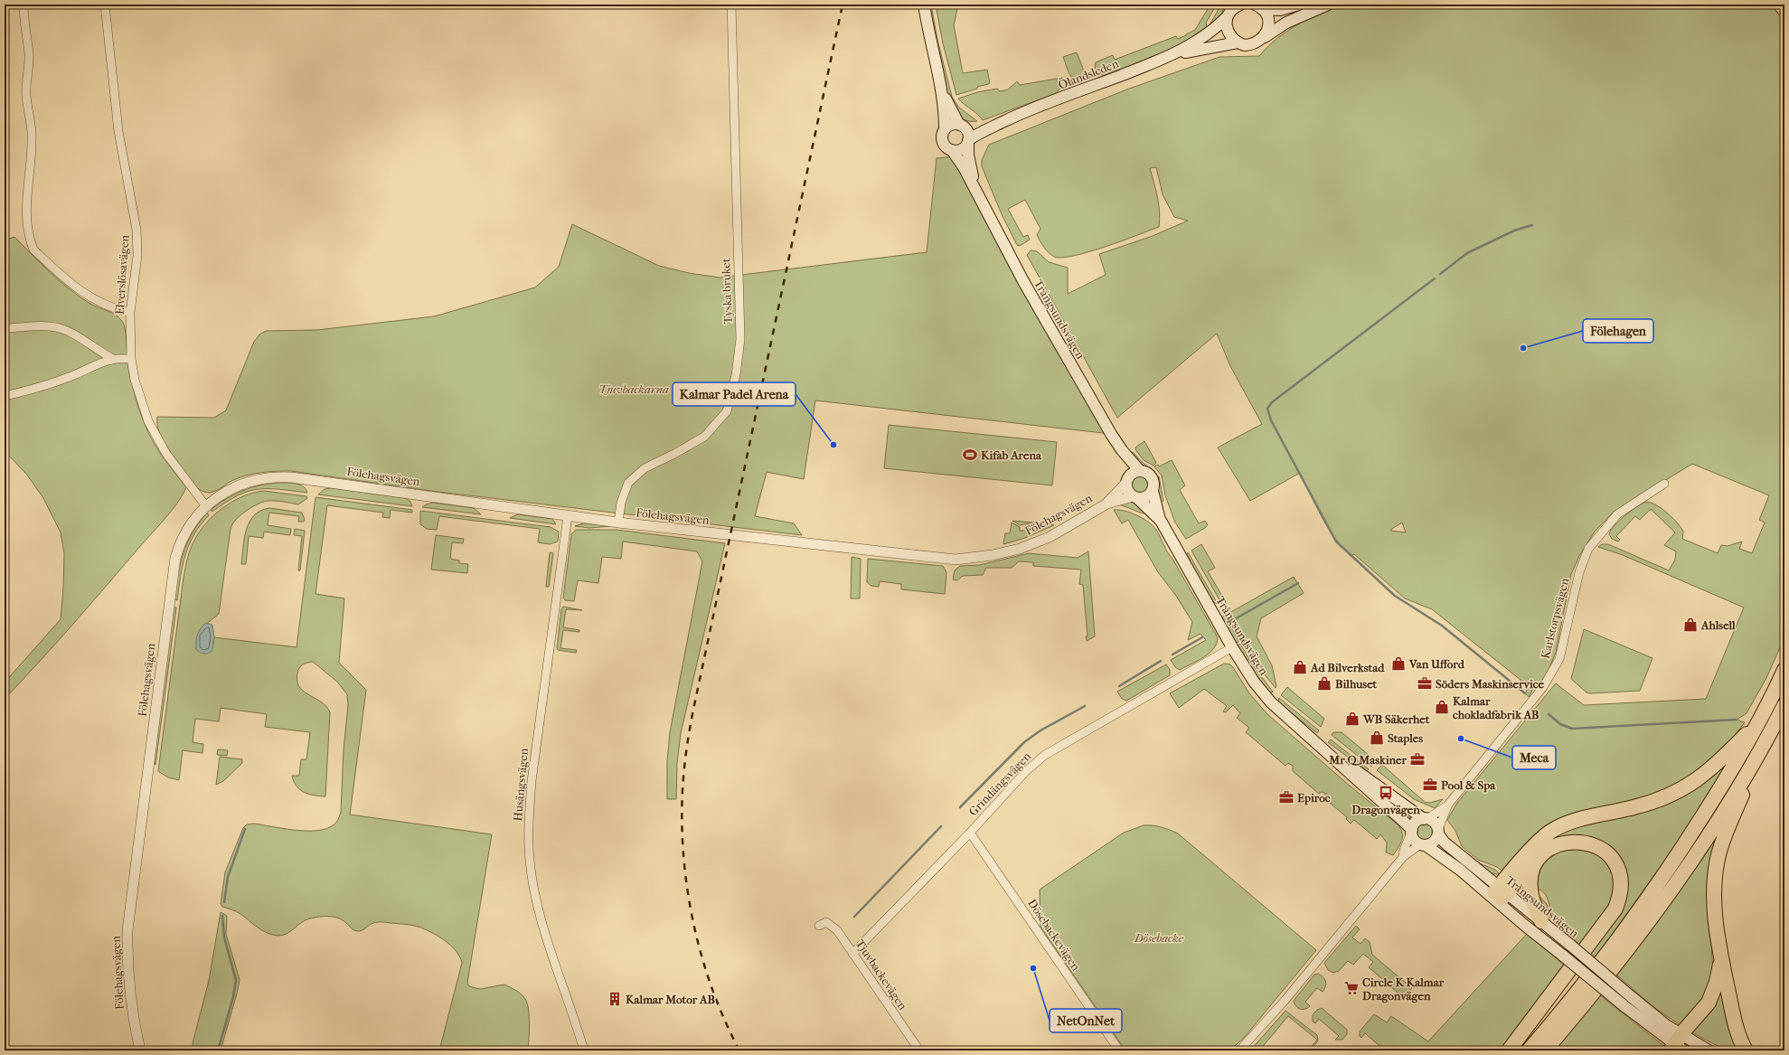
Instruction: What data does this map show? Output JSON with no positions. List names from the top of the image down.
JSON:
{
  "streets": {
    "main road": ["Ölandsleden", "Trångsundsvägen"],
    "street": [
      "Elverslösavägen",
      "Tyska bruket",
      "Fölehagsvägen",
      "Karlstorpsvägen",
      "Grindängsvägen",
      "Husängsvägen",
      "Dösebackevägen",
      "Tjuvbackevägen"
    ]
  },
  "crossings": [
    ["Ölandsleden", "Trångsundsvägen"],
    ["Elverslösavägen", "Fölehagsvägen"],
    ["Tyska bruket", "Fölehagsvägen"],
    ["Trångsundsvägen", "Fölehagsvägen"],
    ["Trångsundsvägen", "Karlstorpsvägen"],
    ["Trångsundsvägen", "Grindängsvägen"],
    ["Fölehagsvägen", "Husängsvägen"],
    ["Grindängsvägen", "Dösebackevägen"],
    ["Grindängsvägen", "Tjuvbackevägen"]
  ],
  "parks": ["Tjuvbackarna", "Dösebacke"],
  "places": {
    "other": [
      "Fölehagen",
      "Kalmar Padel Arena",
      "Meca",
      "NetOnNet"
    ],
    "sports": ["Kifab Arena"],
    "shop": [
      "Ahlsell",
      "Van Ufford",
      "Ad Bilverkstad",
      "Bilhuset",
      "Kalmar chokladfabrik AB",
      "WB Säkerhet",
      "Staples"
    ],
    "office": [
      "Söders Maskinservice",
      "Mr Q Maskiner",
      "Pool & Spa",
      "Epiroc"
    ],
    "bus stop": ["Dragonvägen"],
    "supermarket": ["Circle K Kalmar Dragonvägen"],
    "building": ["Kalmar Motor AB"]
  }
}
